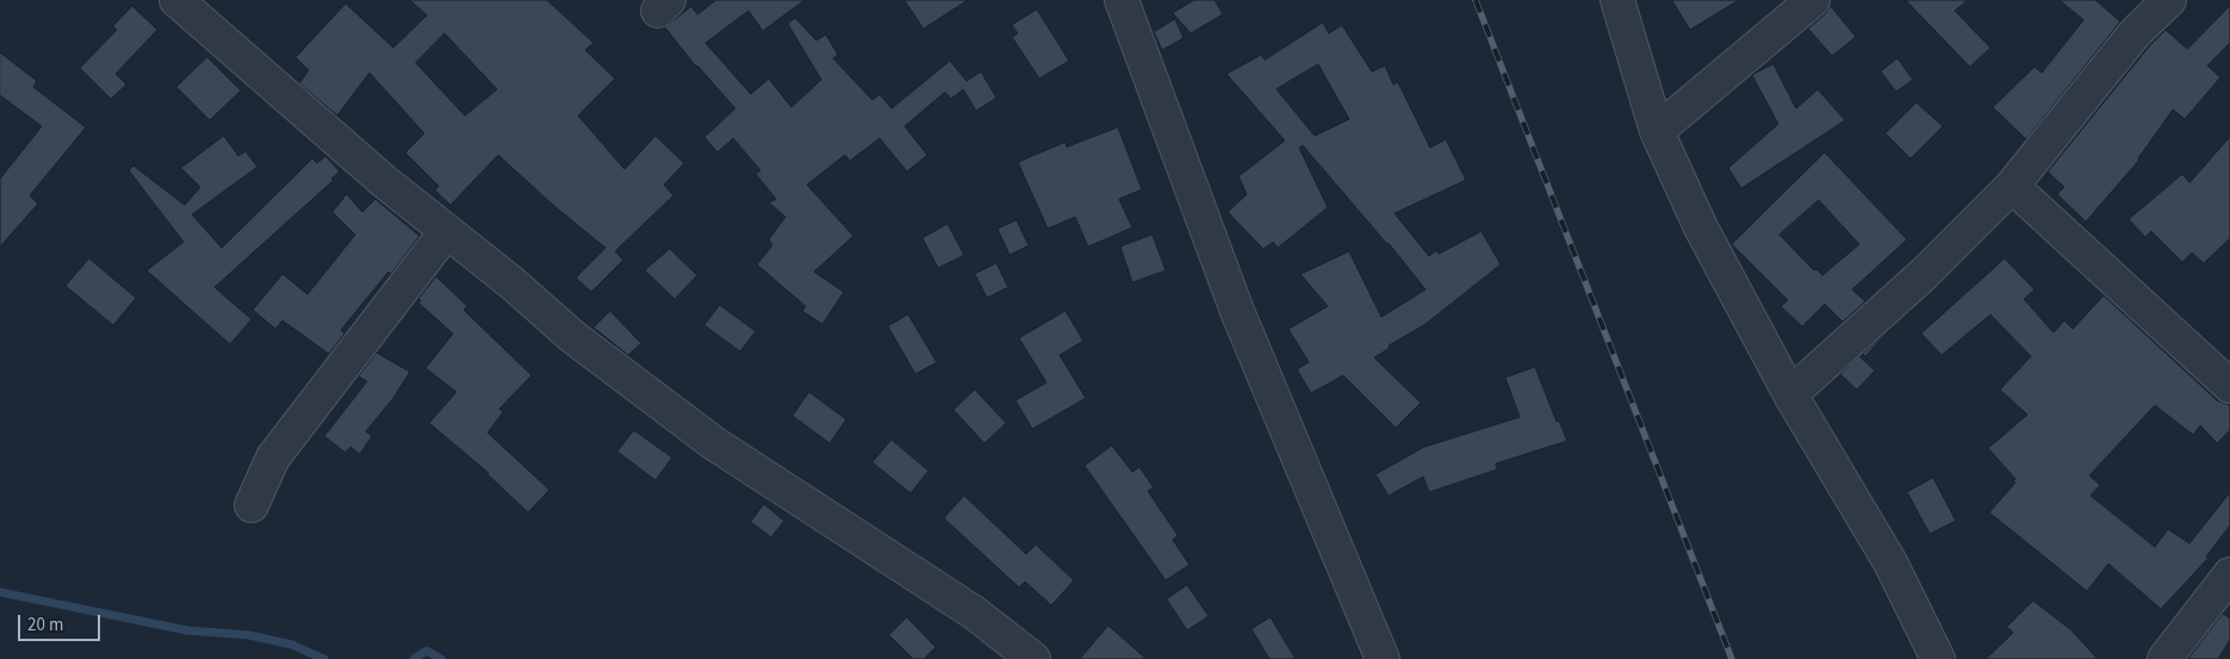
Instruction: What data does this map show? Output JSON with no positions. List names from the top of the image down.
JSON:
{
  "scale_bar": "20 m"
}
